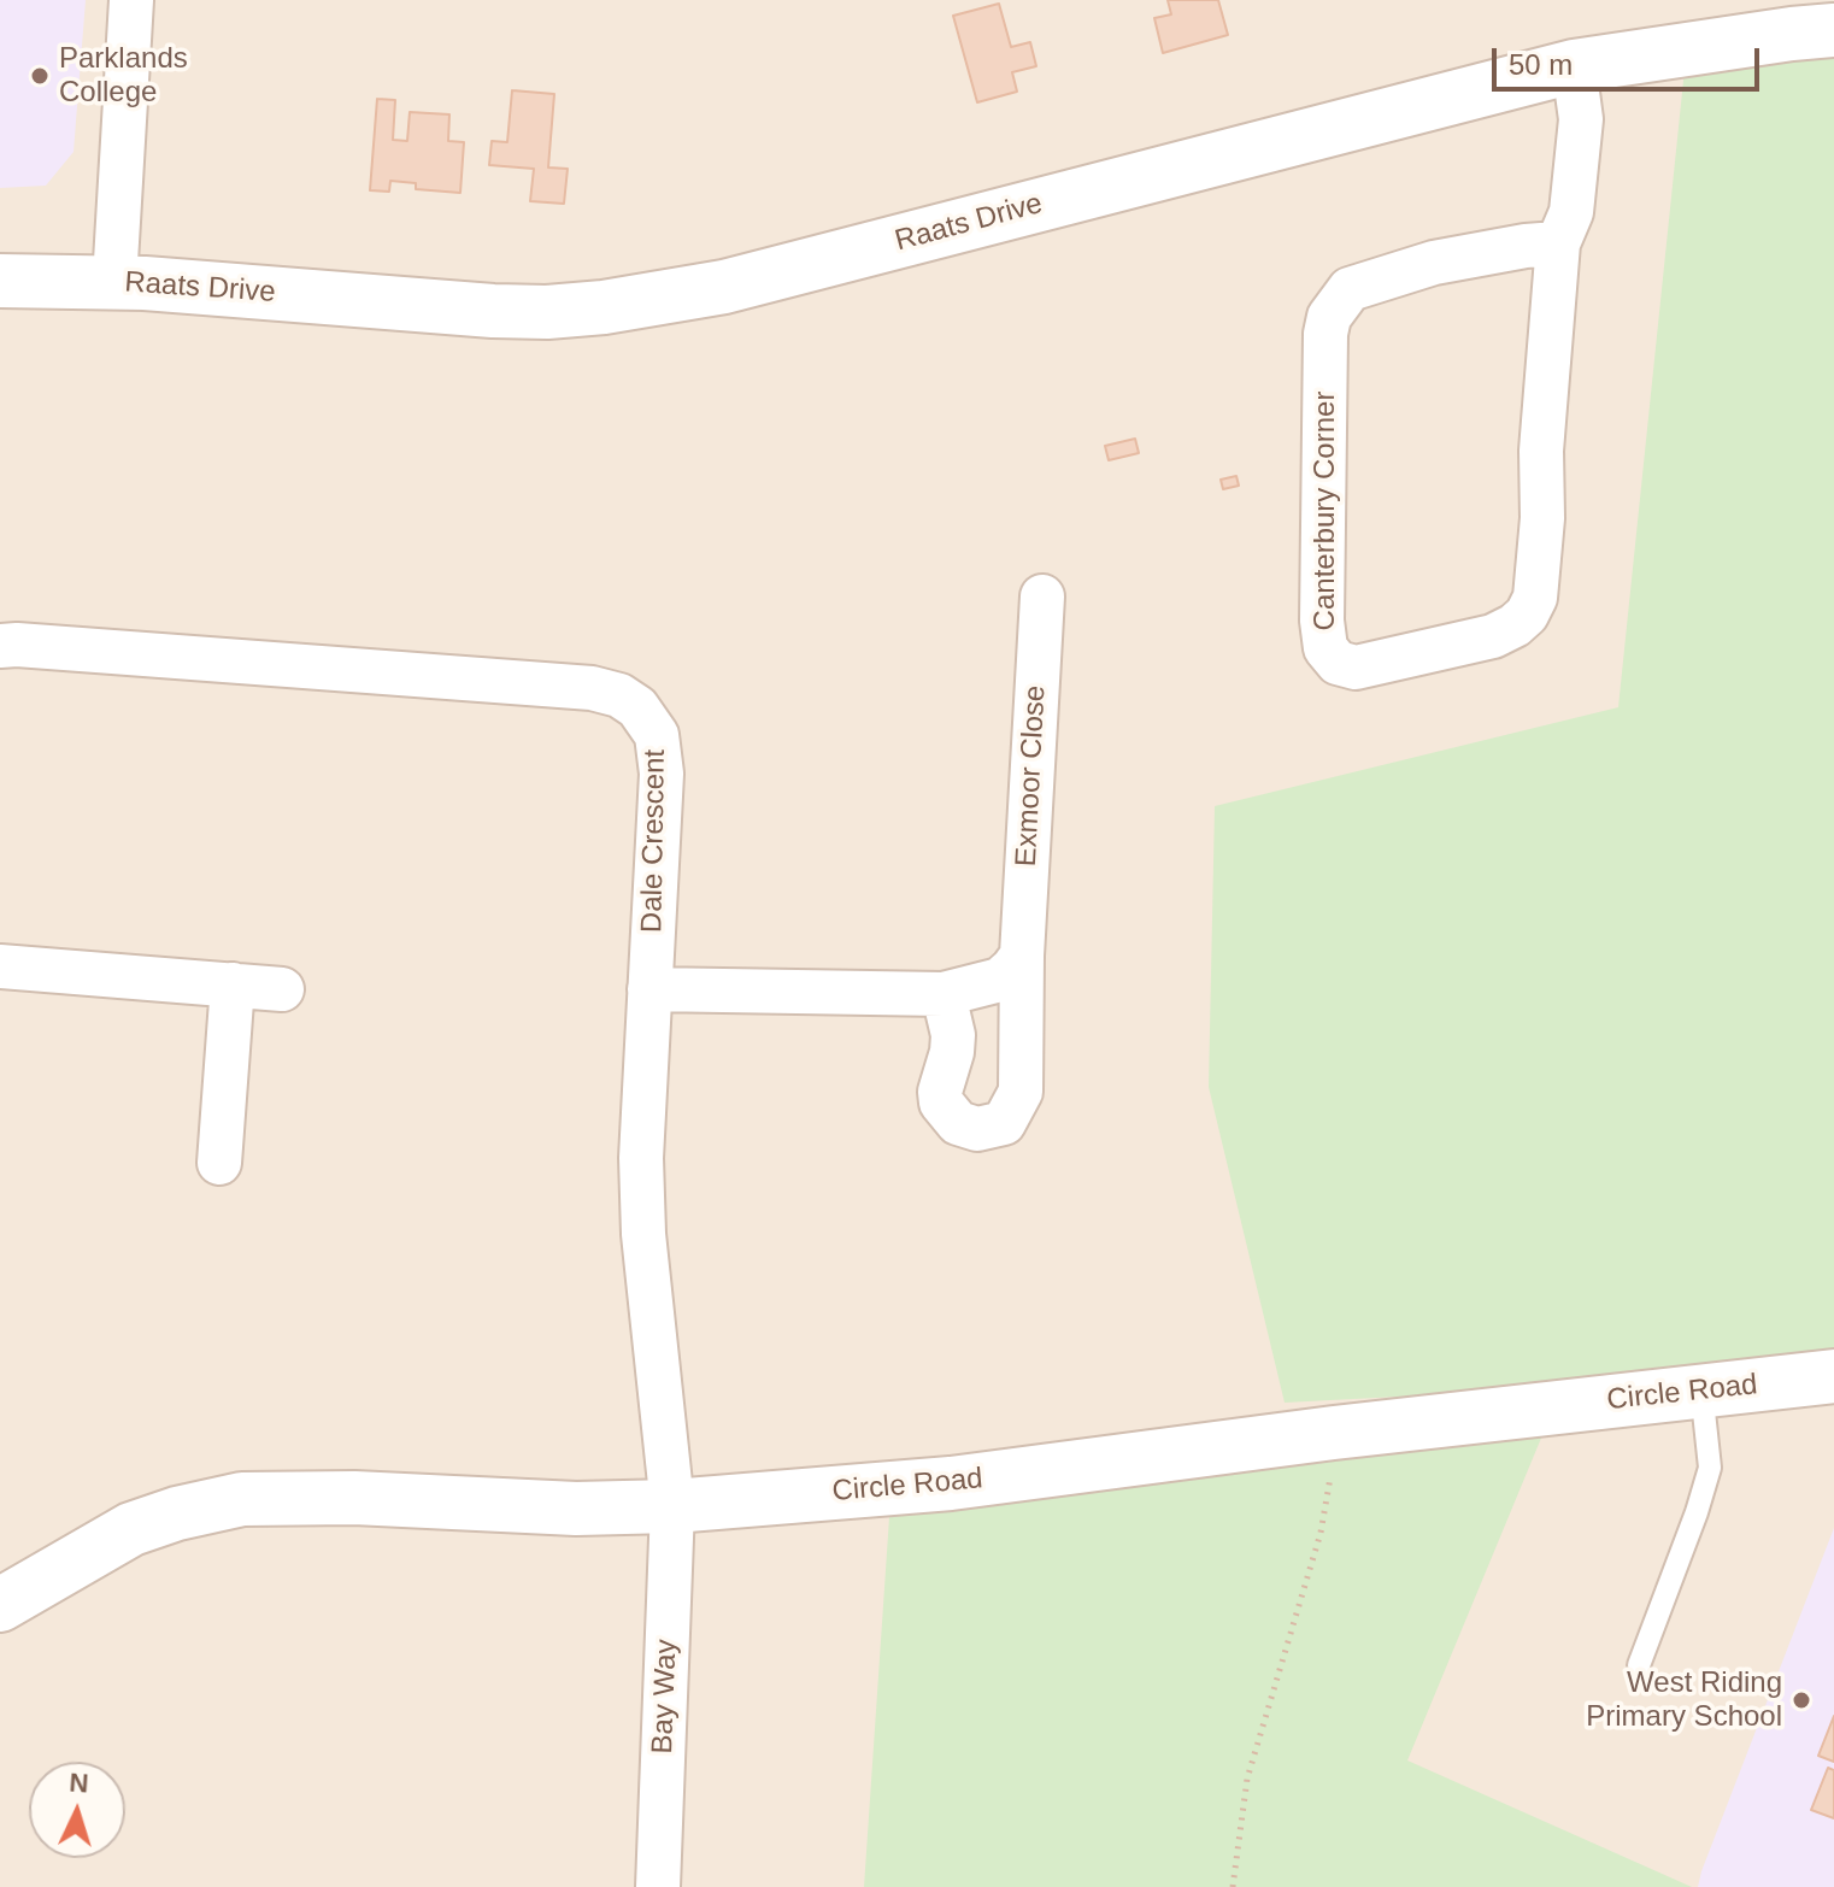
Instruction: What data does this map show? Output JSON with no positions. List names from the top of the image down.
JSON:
{
  "streets": {
    "street": [
      "Raats Drive",
      "Canterbury Corner",
      "Exmoor Close",
      "Dale Crescent",
      "Circle Road",
      "Bay Way"
    ]
  },
  "crossings": [
    ["Raats Drive", "Canterbury Corner"],
    ["Dale Crescent", "Circle Road"],
    ["Dale Crescent", "Bay Way"],
    ["Circle Road", "Bay Way"]
  ],
  "places": ["Parklands College", "West Riding Primary School"],
  "scale_bar": "50 m",
  "north": "top"
}
